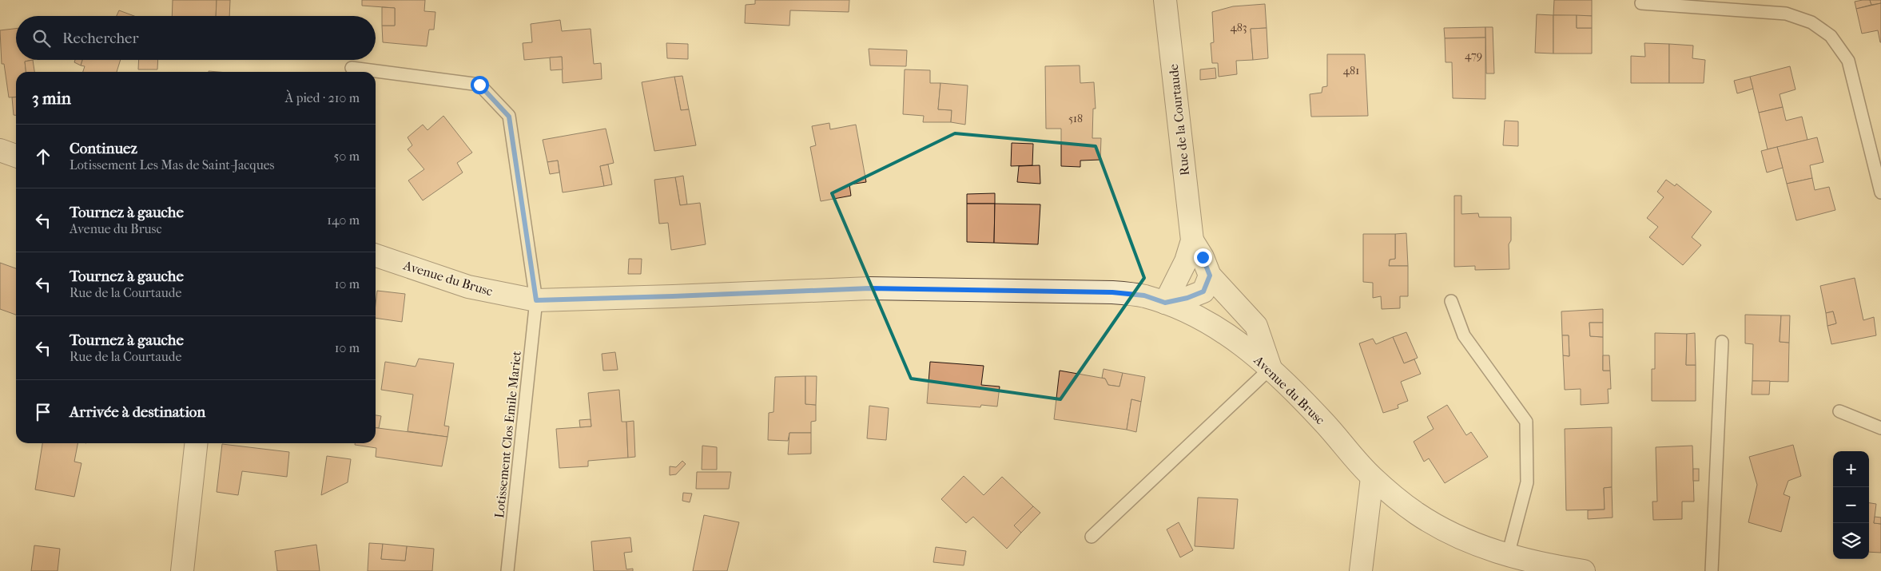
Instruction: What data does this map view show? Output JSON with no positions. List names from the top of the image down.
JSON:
{
  "streets": {
    "street": ["Rue de la Courtaude", "Avenue du Brusc"],
    "lane": ["Lotissement Clos Emile Mariet"]
  },
  "crossings": [
    ["Rue de la Courtaude", "Avenue du Brusc"],
    ["Avenue du Brusc", "Lotissement Clos Emile Mariet"]
  ],
  "house_numbers": [
    "483",
    "479",
    "481",
    "518"
  ],
  "page": {
    "search": "Rechercher",
    "heading": ["3 min", "À pied · 210 m"],
    "list": [
      ["Continuez", "Lotissement Les Mas de Saint-Jacques", "50 m"],
      ["Tournez à gauche", "Avenue du Brusc", "140 m"],
      ["Tournez à gauche", "Rue de la Courtaude", "10 m"],
      ["Tournez à gauche", "Rue de la Courtaude", "10 m"],
      "Arrivée à destination"
    ],
    "map_buttons": ["+", "−"]
  }
}
